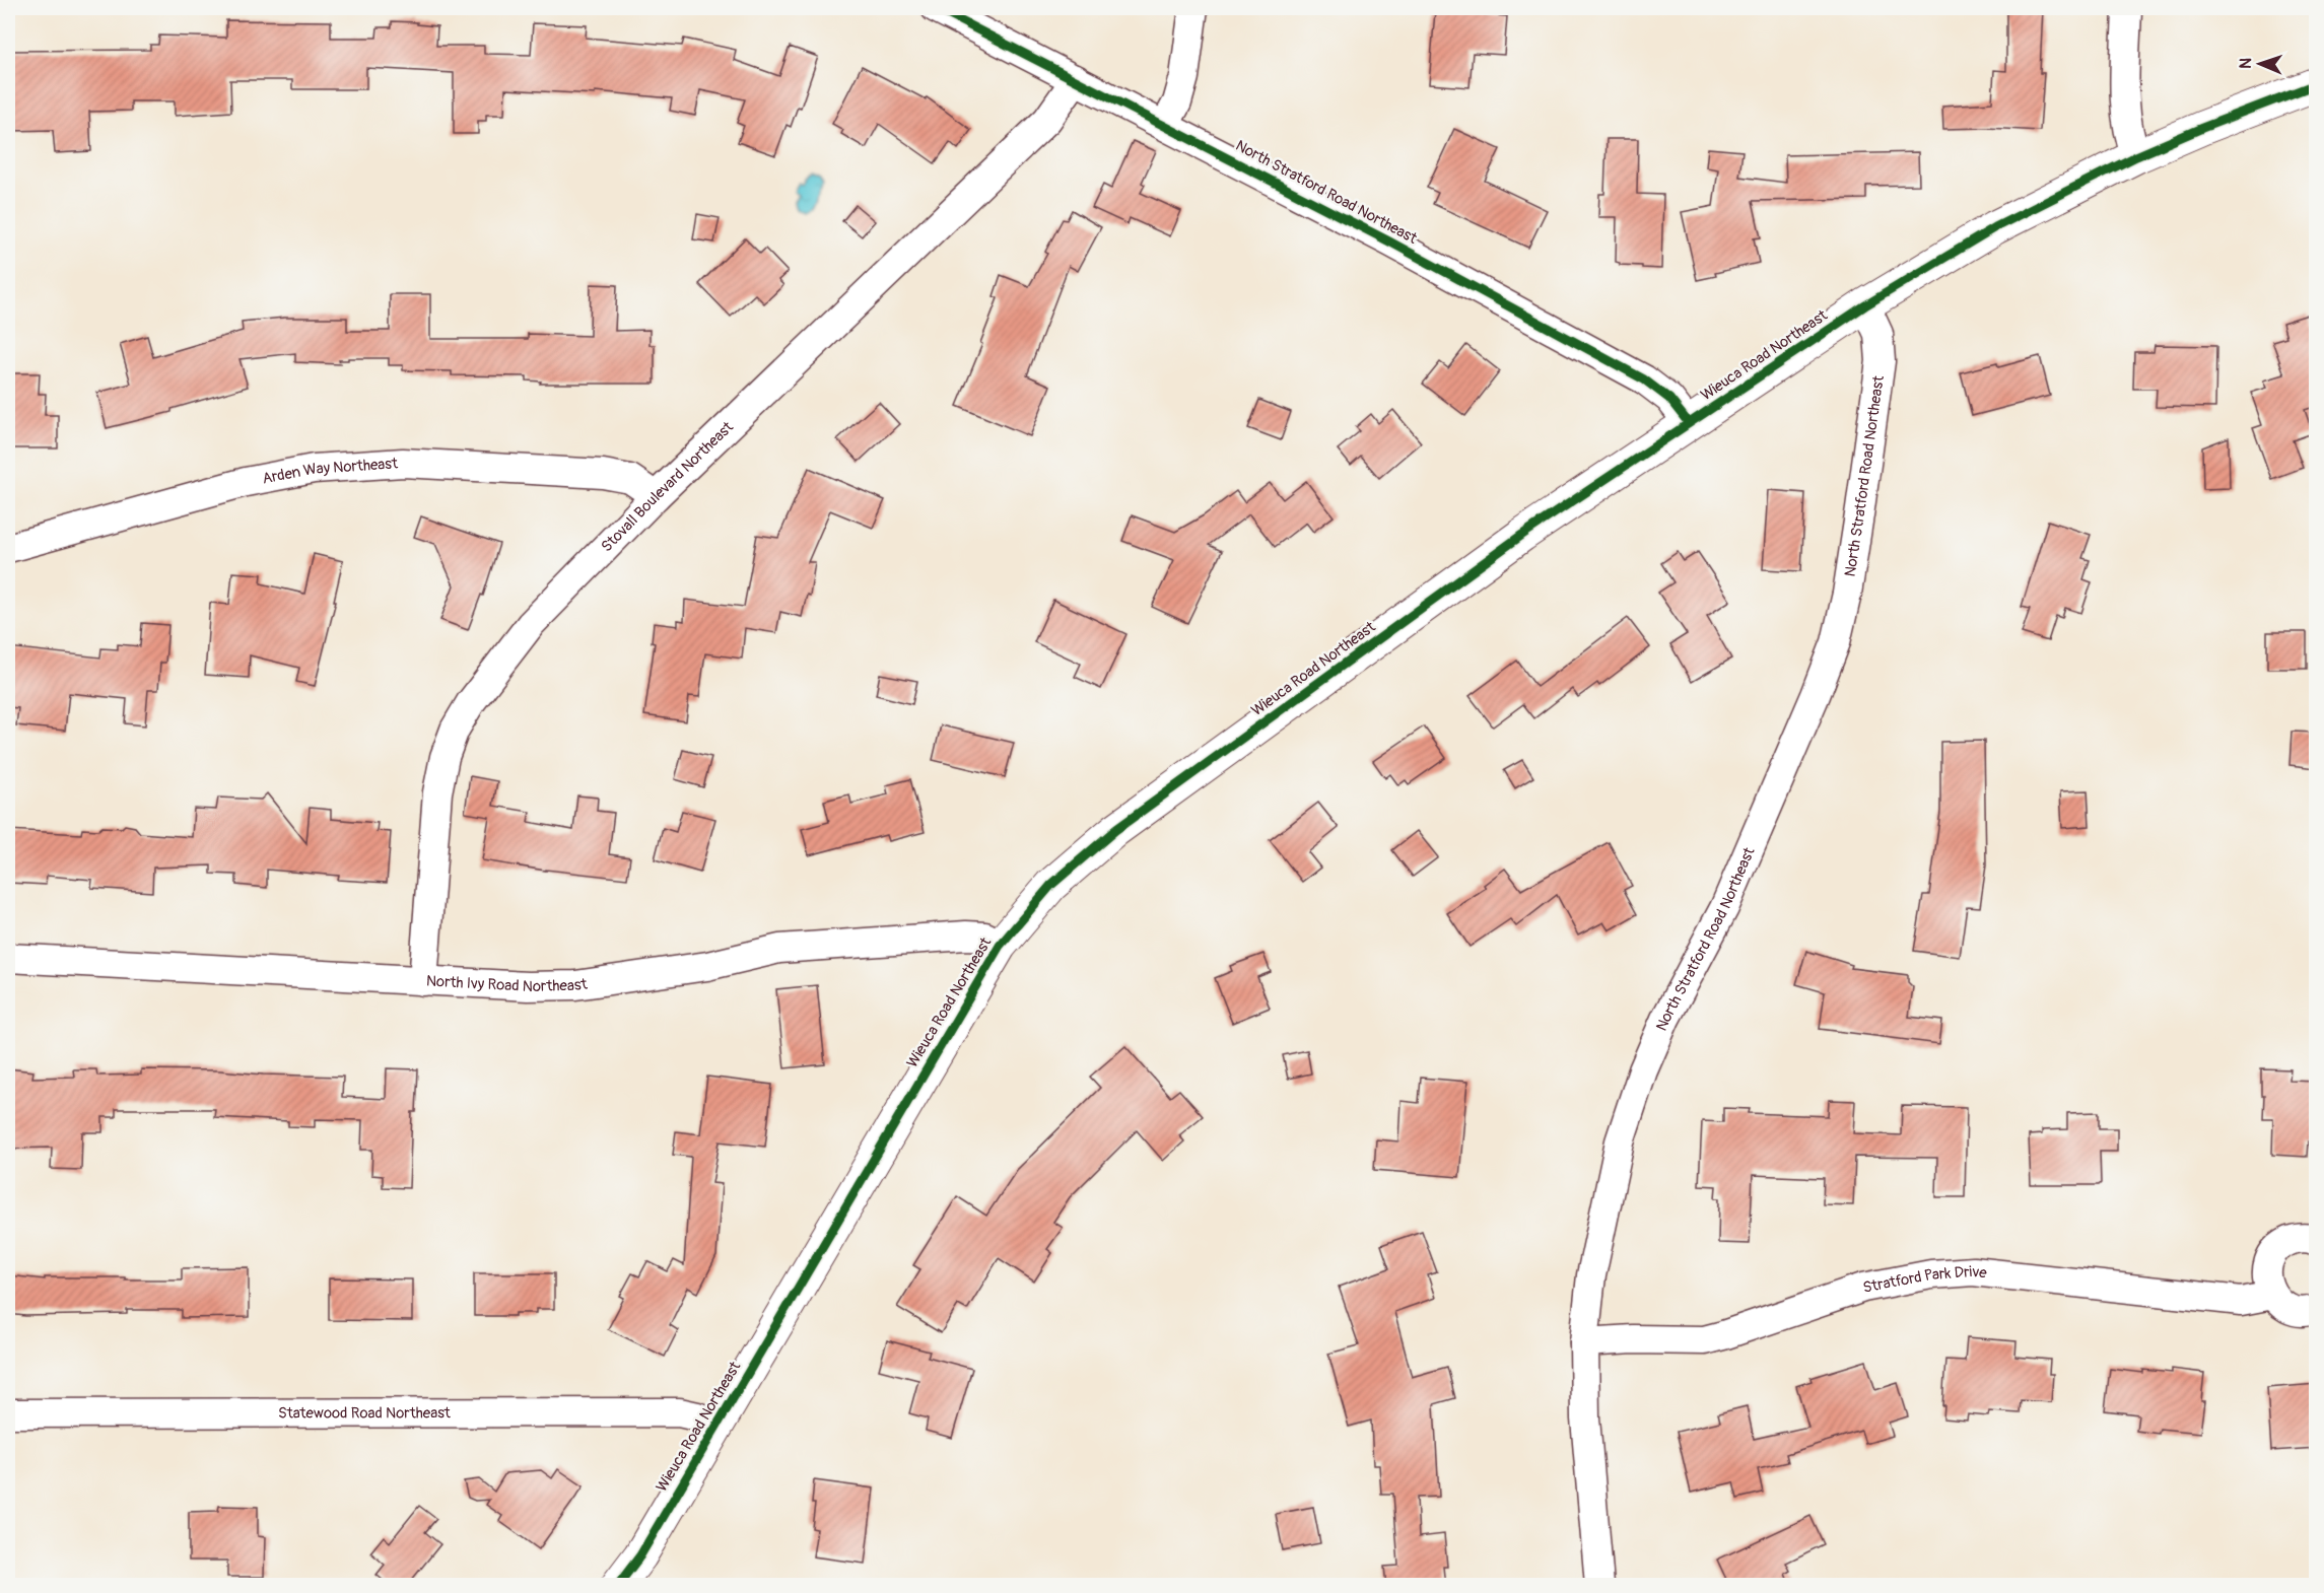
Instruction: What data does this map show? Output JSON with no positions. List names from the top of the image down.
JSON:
{
  "streets": {
    "street": [
      "North Stratford Road Northeast",
      "Wieuca Road Northeast",
      "Arden Way Northeast",
      "Stovall Boulevard Northeast",
      "North Ivy Road Northeast",
      "Stratford Park Drive",
      "Statewood Road Northeast"
    ]
  },
  "crossings": [
    ["North Stratford Road Northeast", "Wieuca Road Northeast"],
    ["North Stratford Road Northeast", "Stovall Boulevard Northeast"],
    ["North Stratford Road Northeast", "Stratford Park Drive"],
    ["Wieuca Road Northeast", "North Ivy Road Northeast"],
    ["Wieuca Road Northeast", "Statewood Road Northeast"],
    ["Arden Way Northeast", "Stovall Boulevard Northeast"],
    ["Stovall Boulevard Northeast", "North Ivy Road Northeast"]
  ],
  "north": "left"
}
